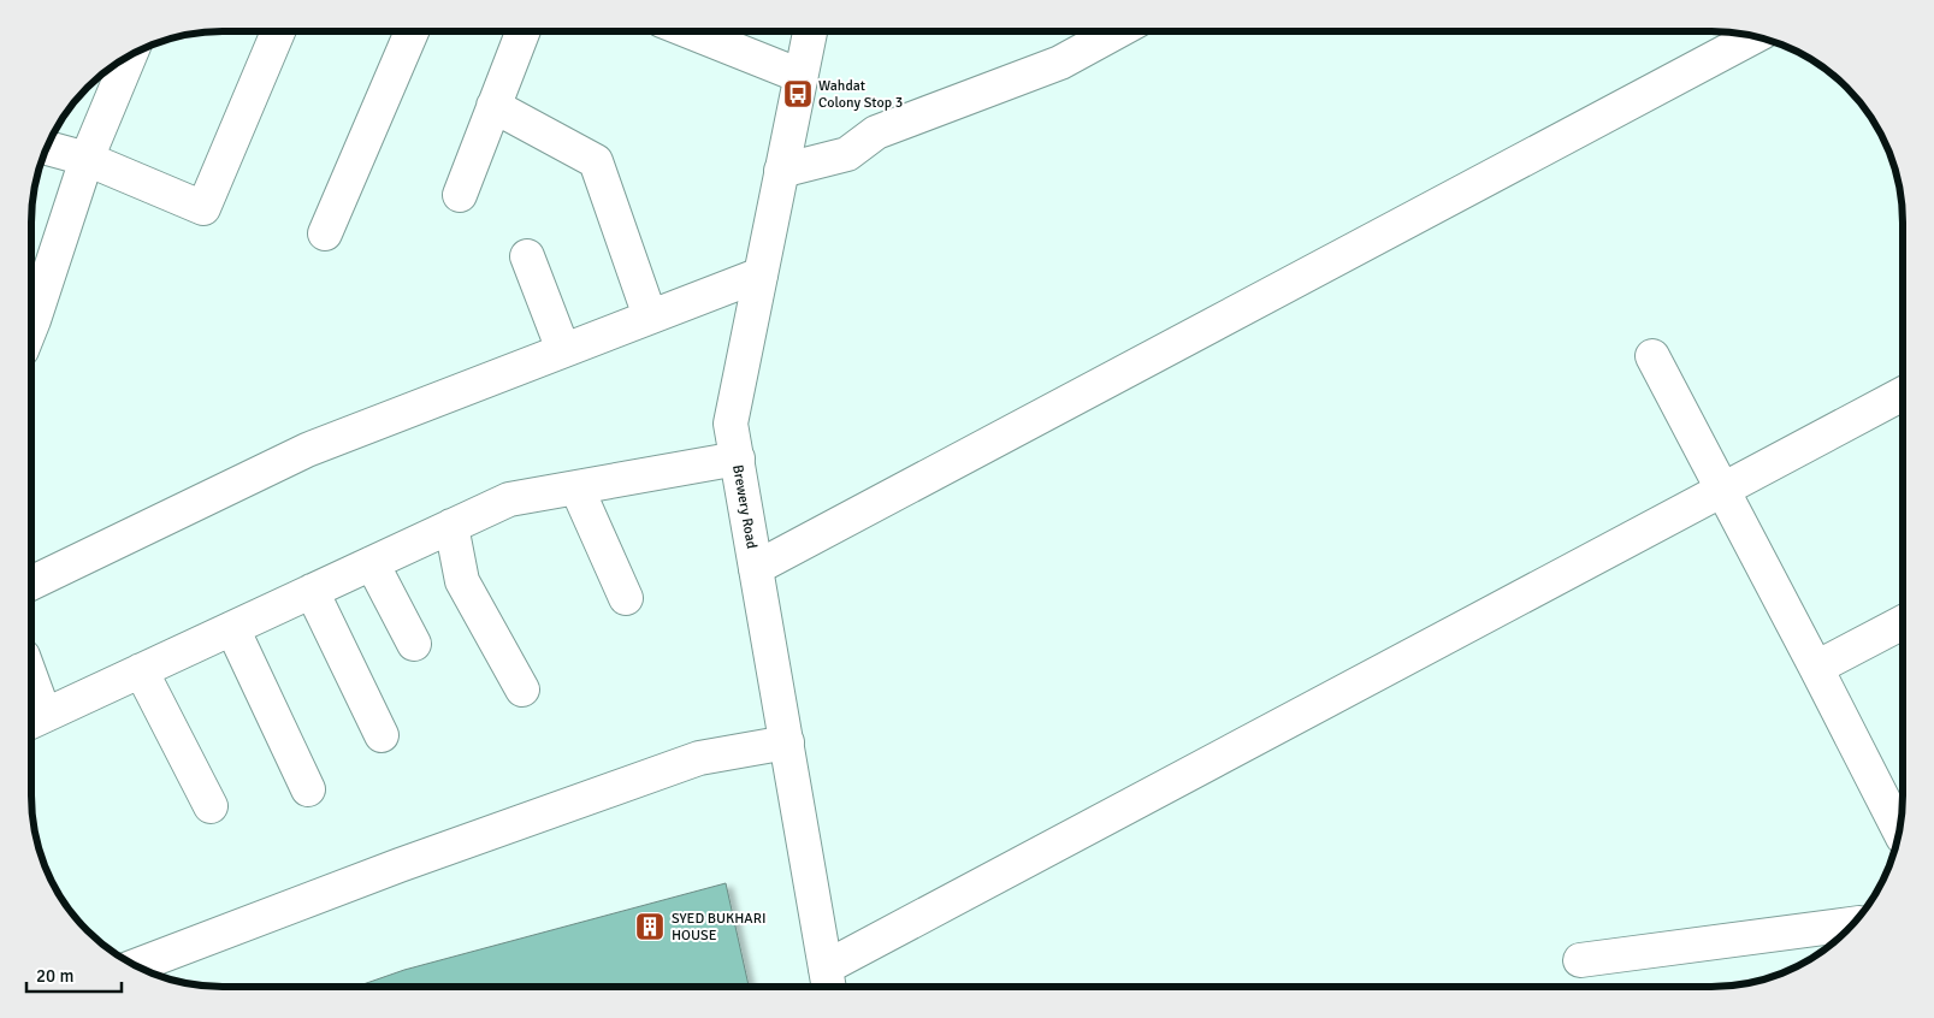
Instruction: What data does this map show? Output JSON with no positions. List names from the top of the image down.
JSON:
{
  "streets": {
    "street": ["Brewery Road"]
  },
  "places": {
    "bus stop": ["Wahdat Colony Stop 3"],
    "building": ["SYED BUKHARI HOUSE"]
  },
  "scale_bar": "20 m"
}
